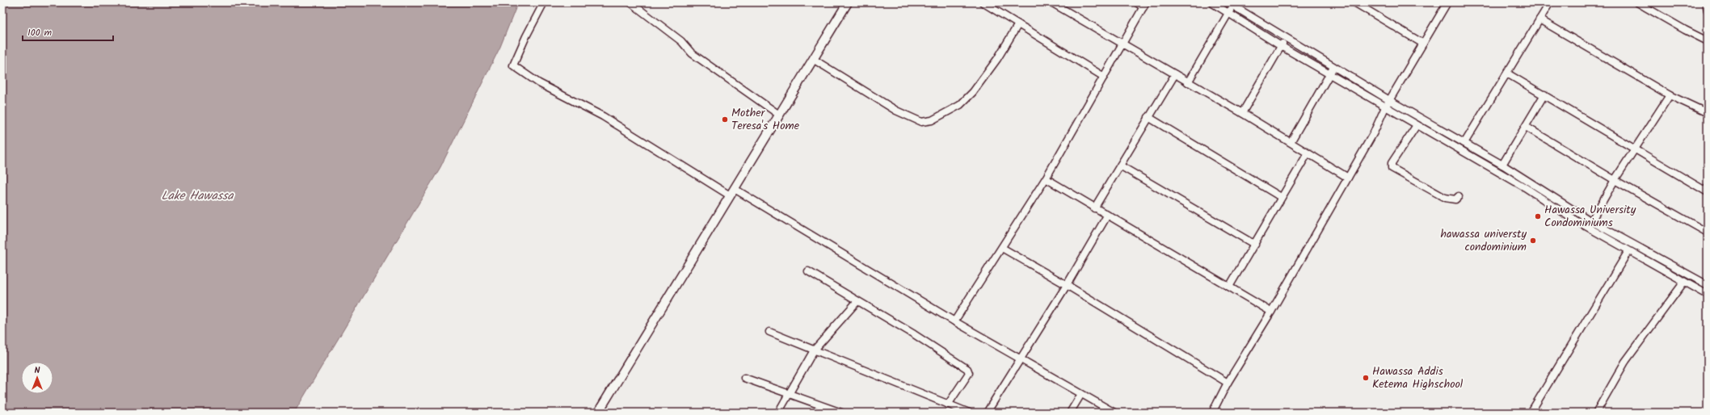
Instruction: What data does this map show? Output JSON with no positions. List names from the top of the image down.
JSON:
{
  "water": ["Lake Hawassa"],
  "places": [
    "Mother Teresa's Home",
    "Hawassa University Condominiums",
    "hawassa universty condominium",
    "Hawassa Addis Ketema Highschool"
  ],
  "scale_bar": "100 m",
  "north": "top"
}
